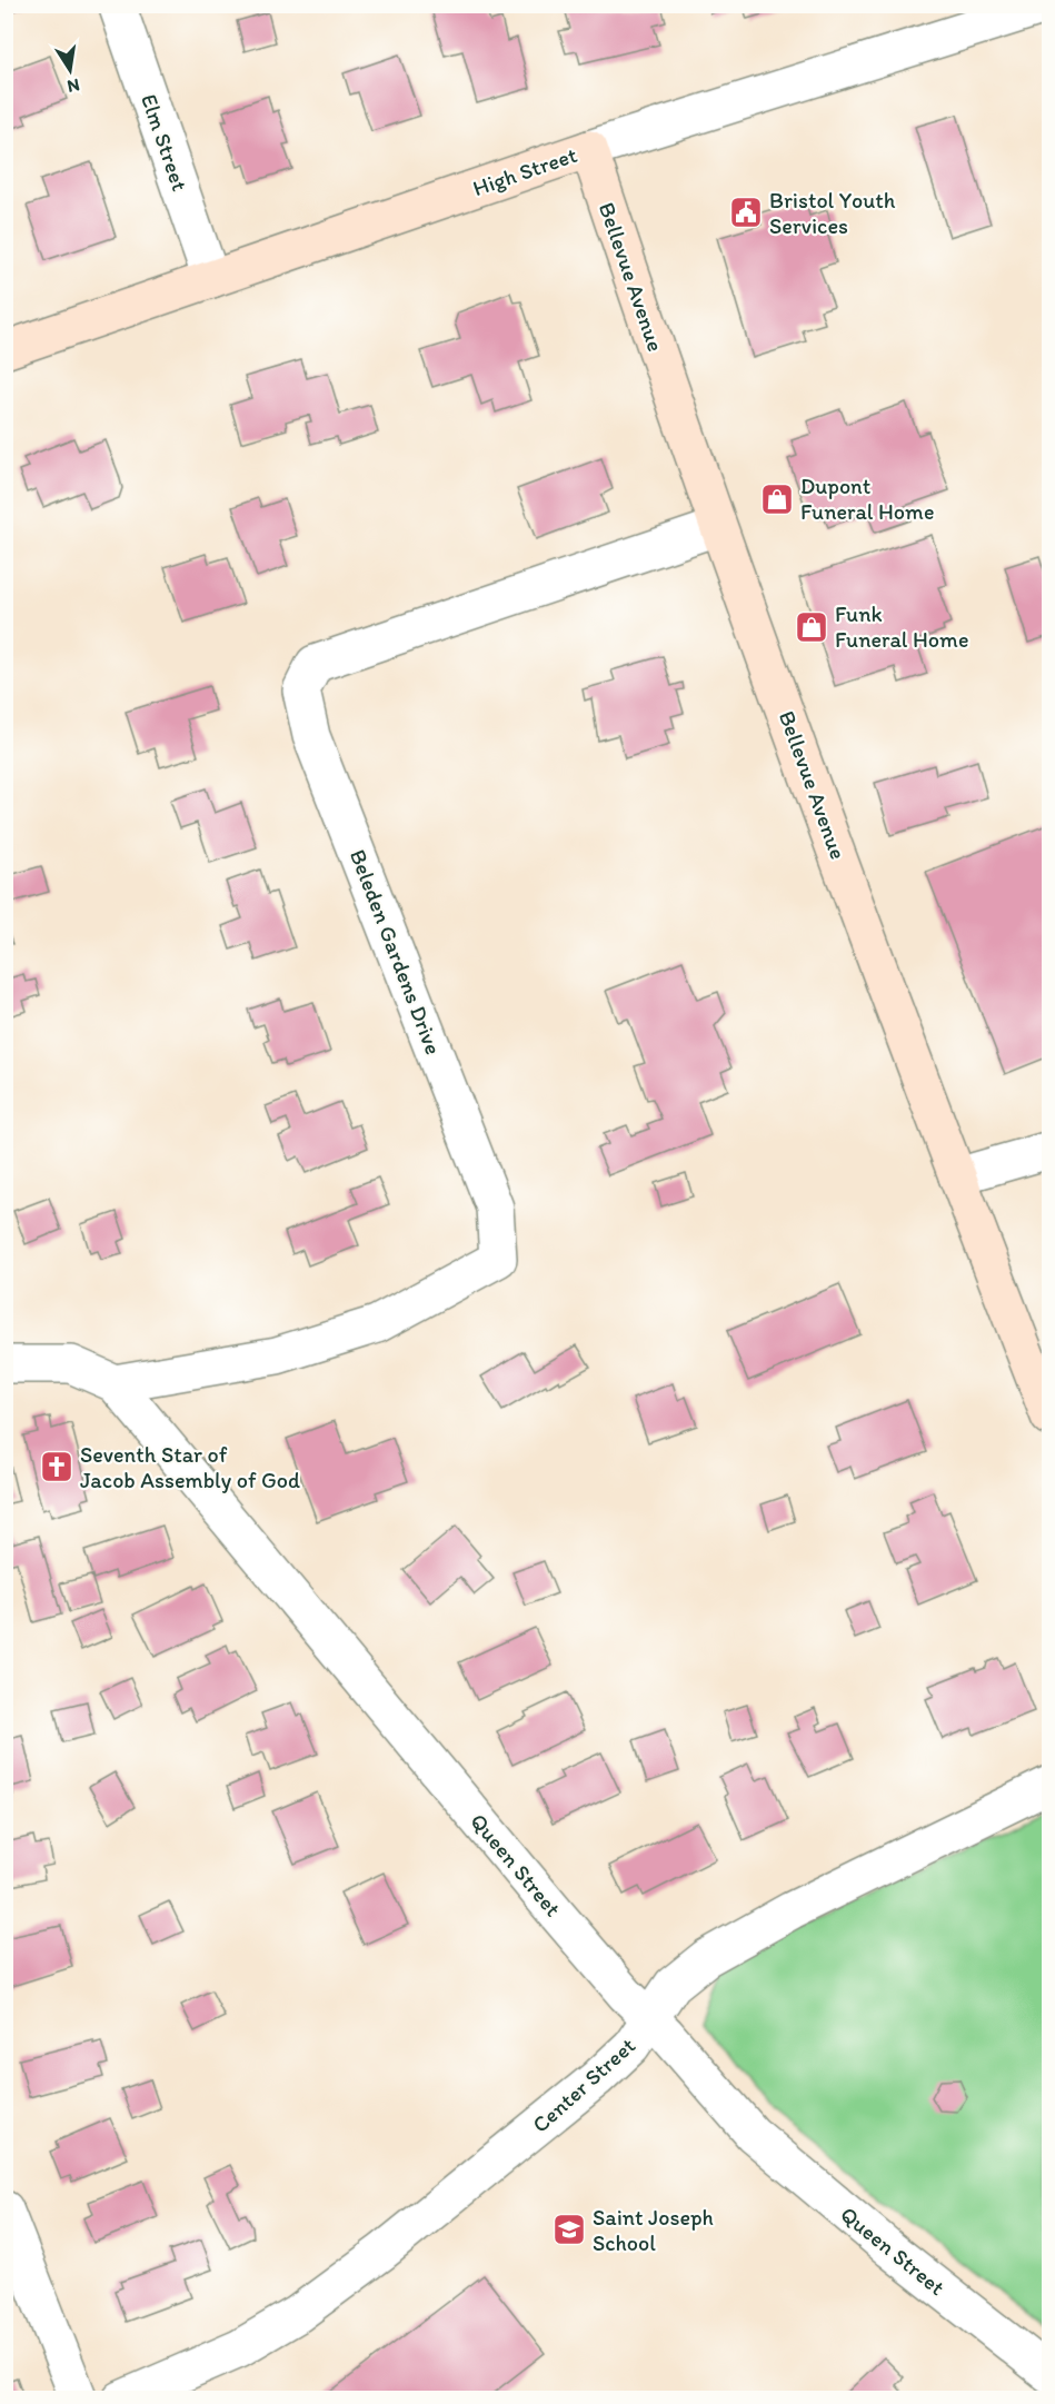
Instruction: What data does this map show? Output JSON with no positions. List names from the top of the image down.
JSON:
{
  "streets": {
    "street": [
      "Elm Street",
      "High Street",
      "Bellevue Avenue",
      "Beleden Gardens Drive",
      "Queen Street",
      "Center Street"
    ]
  },
  "crossings": [
    ["Elm Street", "High Street"],
    ["High Street", "Bellevue Avenue"],
    ["Bellevue Avenue", "Beleden Gardens Drive"],
    ["Beleden Gardens Drive", "Queen Street"],
    ["Queen Street", "Center Street"]
  ],
  "places": {
    "public building": ["Bristol Youth Services"],
    "shop": ["Dupont Funeral Home", "Funk Funeral Home"],
    "church": ["Seventh Star of Jacob Assembly of God"],
    "school or university": ["Saint Joseph School"]
  },
  "north": "bottom"
}
